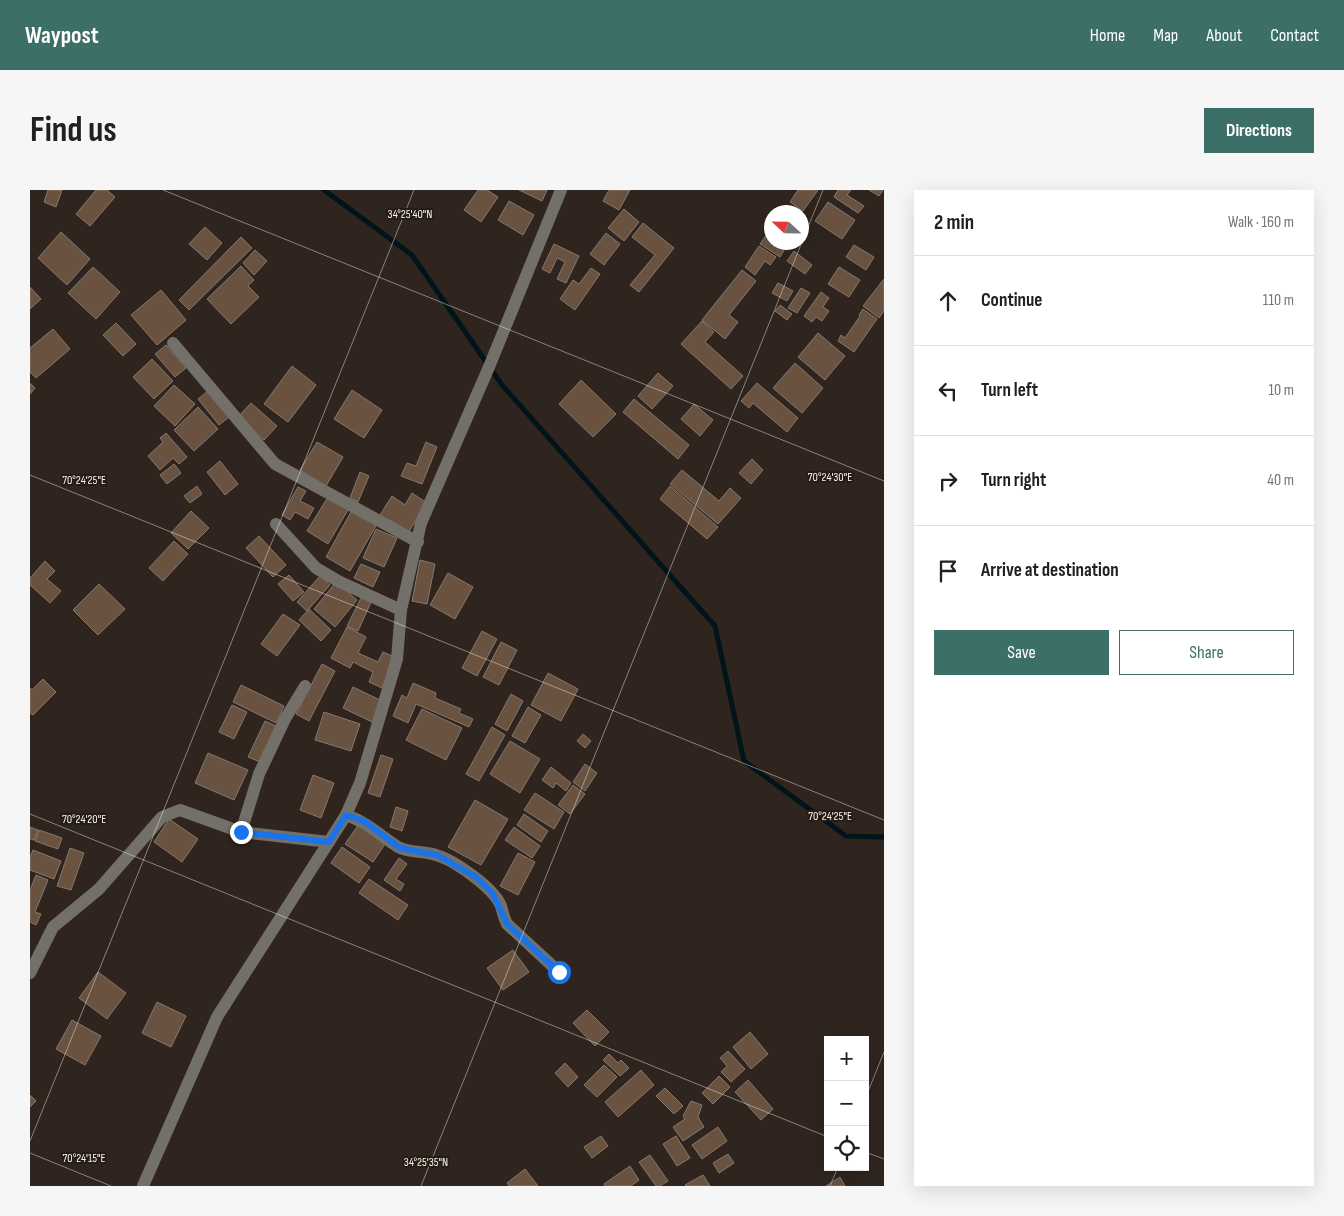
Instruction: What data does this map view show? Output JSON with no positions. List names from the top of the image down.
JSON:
{
  "north": "left",
  "page": {
    "header": "Waypost",
    "nav": [
      "Home",
      "Map",
      "About",
      "Contact"
    ],
    "buttons": [
      "Directions",
      ["Save", "Share"]
    ],
    "title": "Find us",
    "heading": ["2 min", "Walk · 160 m"],
    "list": [
      ["Continue", "110 m"],
      ["Turn left", "10 m"],
      ["Turn right", "40 m"],
      "Arrive at destination"
    ],
    "map_buttons": ["+", "−"]
  },
  "coordinates": [
    "34°25'40\"N",
    "70°24'30\"E",
    "70°24'25\"E",
    "70°24'20\"E",
    "70°24'15\"E",
    "34°25'35\"N"
  ]
}
